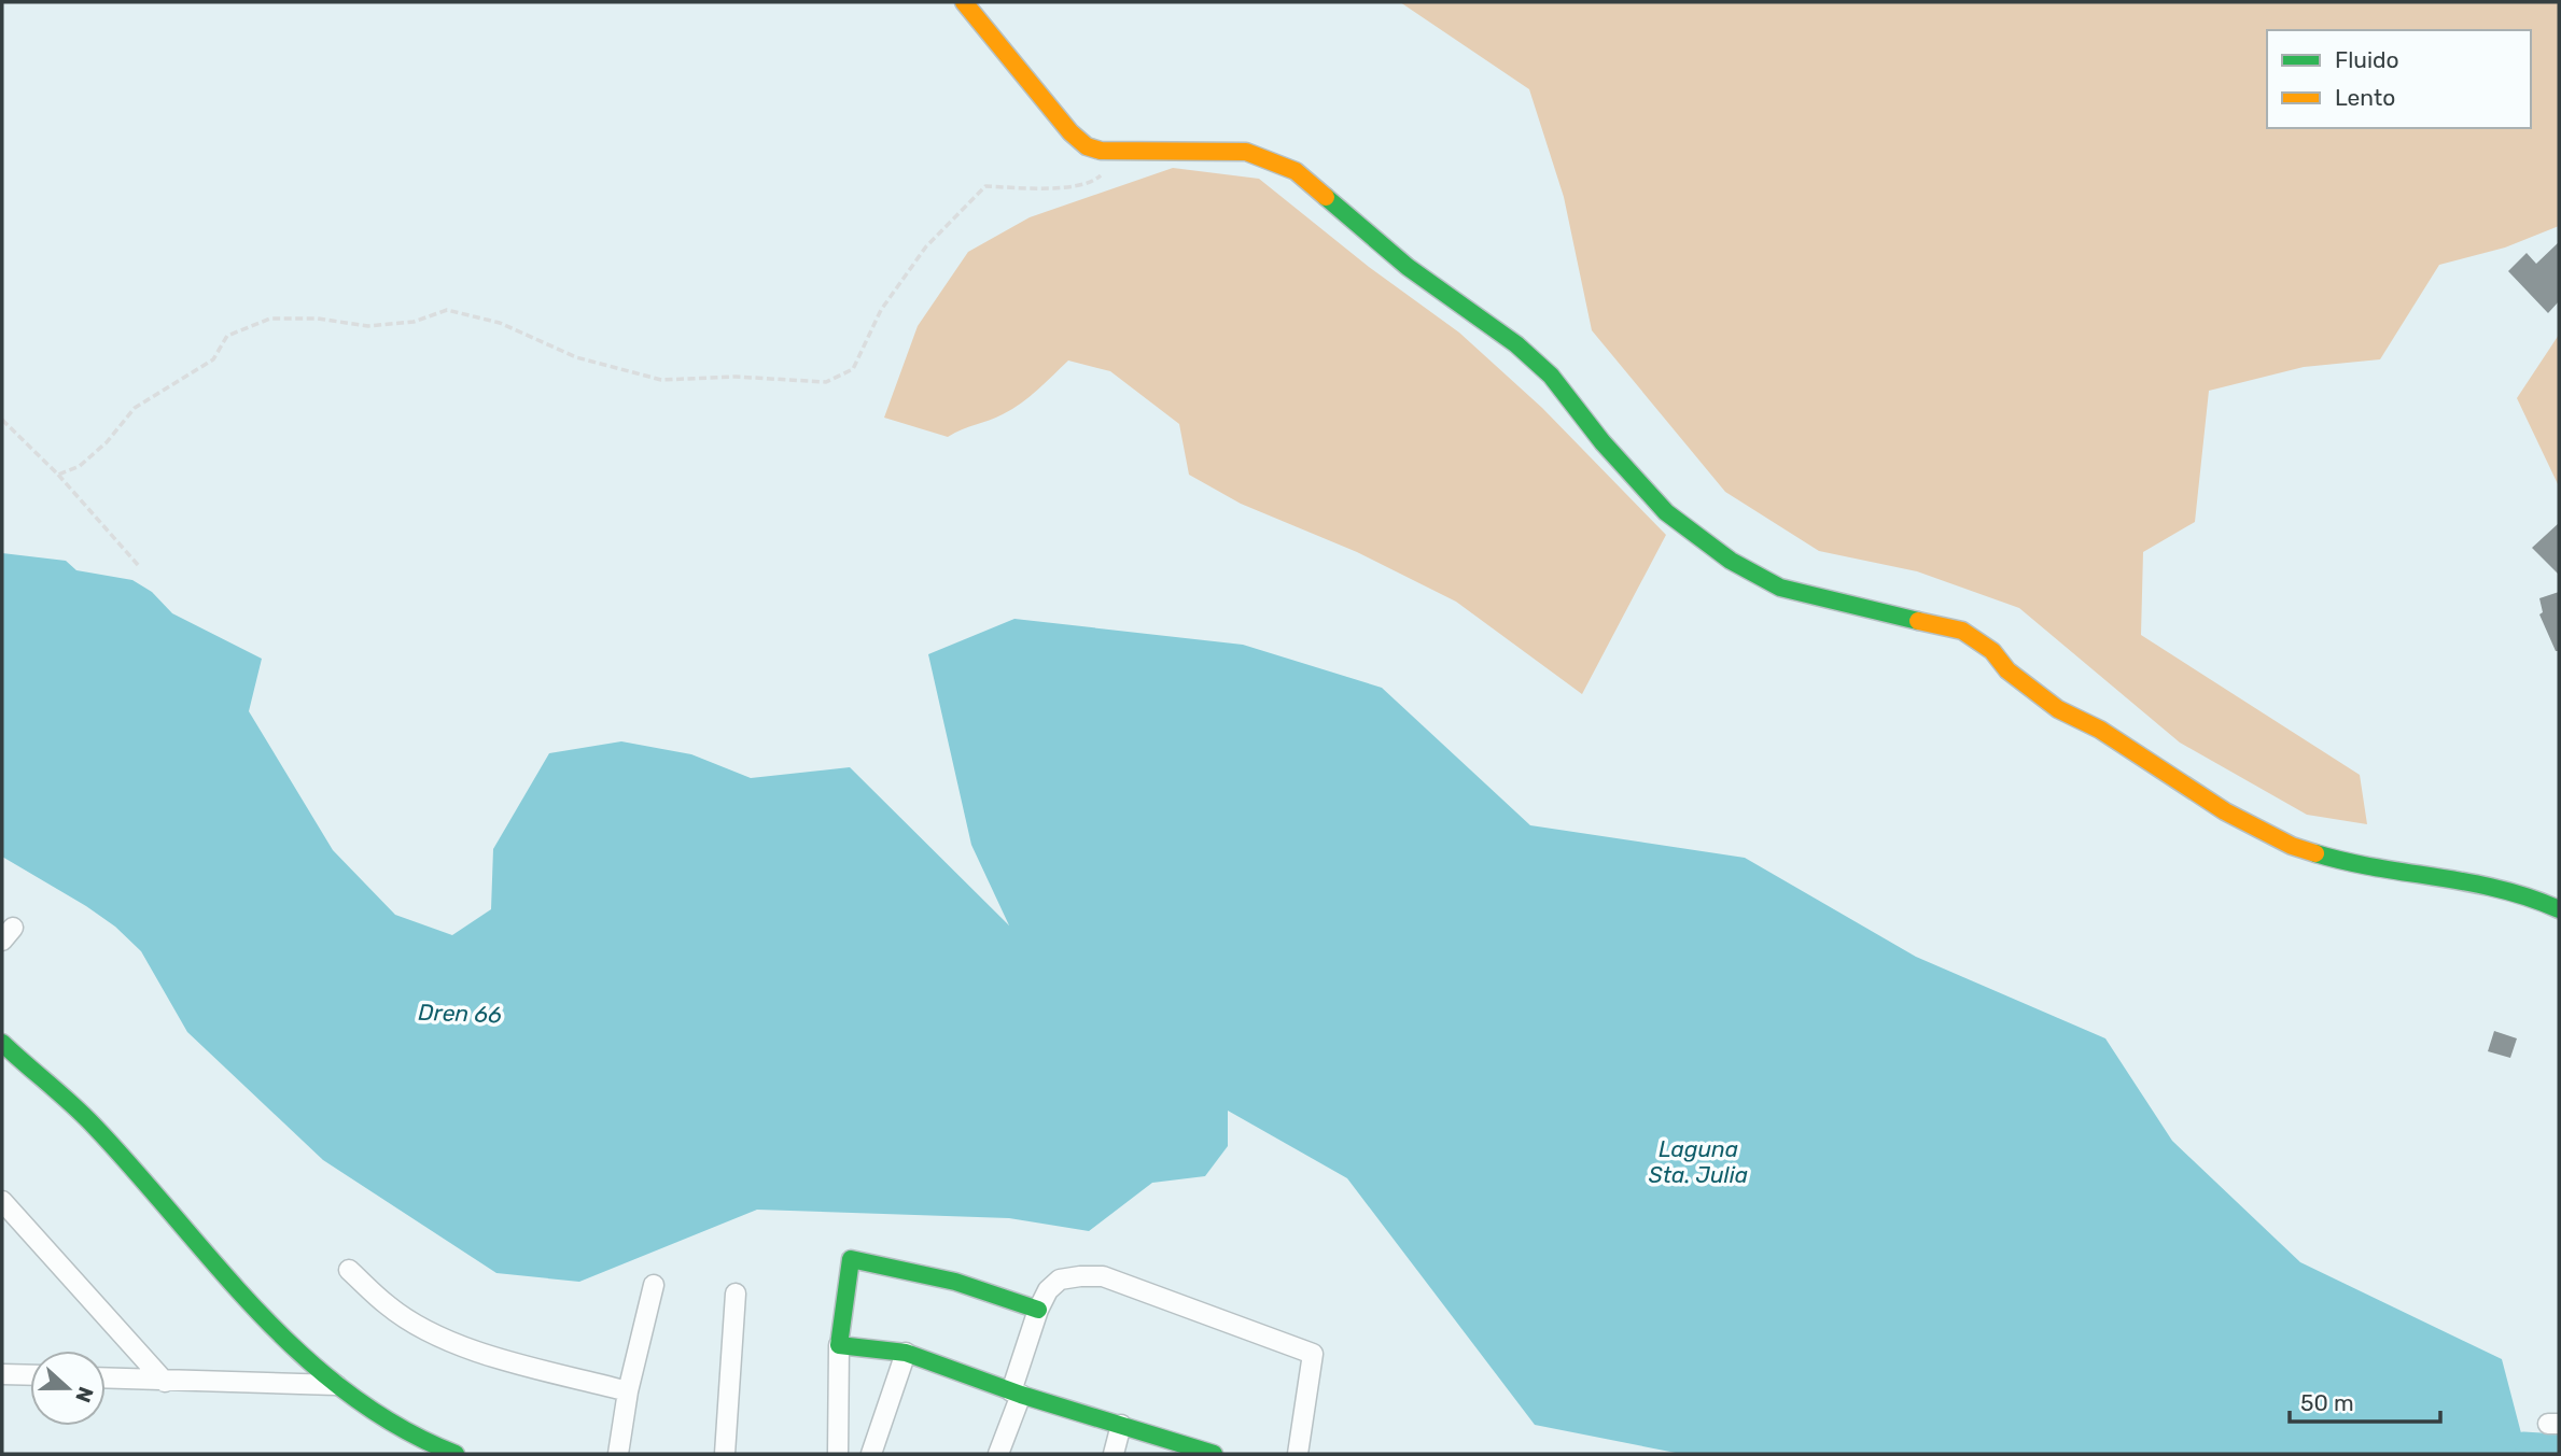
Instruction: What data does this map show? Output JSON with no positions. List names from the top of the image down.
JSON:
{
  "water": ["Dren 66", "Laguna Sta. Julia"],
  "legend": ["Fluido", "Lento"],
  "scale_bar": "50 m",
  "north": "right"
}
